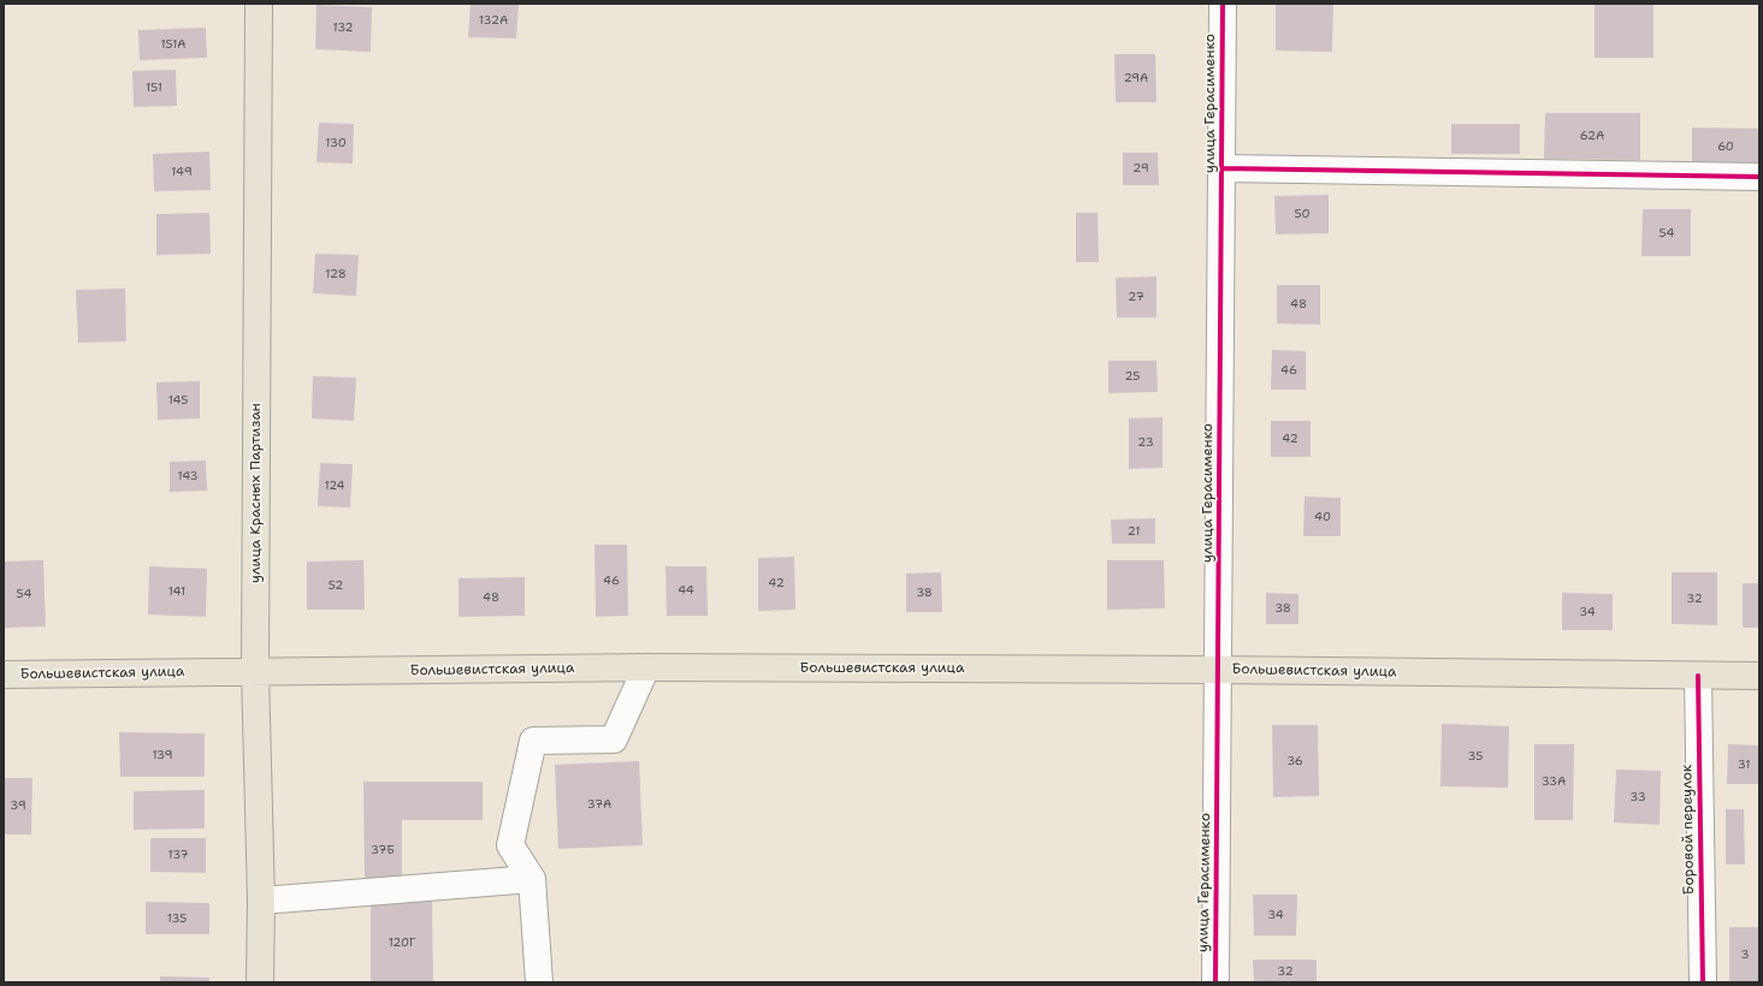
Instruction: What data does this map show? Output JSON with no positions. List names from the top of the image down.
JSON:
{
  "streets": {
    "main road": ["улица Красных Партизан", "Большевистская улица"],
    "street": ["улица Герасименко", "Боровой переулок"]
  },
  "crossings": [
    ["улица Герасименко", "Большевистская улица"],
    ["улица Красных Партизан", "Большевистская улица"],
    ["Большевистская улица", "Боровой переулок"]
  ],
  "house_numbers": [
    "132А",
    "132",
    "151А",
    "29А",
    "151",
    "62А",
    "130",
    "60",
    "29",
    "149",
    "50",
    "54",
    "128",
    "27",
    "48",
    "46",
    "25",
    "145",
    "42",
    "23",
    "143",
    "124",
    "40",
    "21",
    "46",
    "42",
    "52",
    "44",
    "141",
    "38",
    "54",
    "48",
    "32",
    "38",
    "34",
    "139",
    "35",
    "36",
    "31",
    "33А",
    "33",
    "37А",
    "39",
    "37Б",
    "137",
    "34",
    "135",
    "120Г",
    "3",
    "32"
  ]
}
